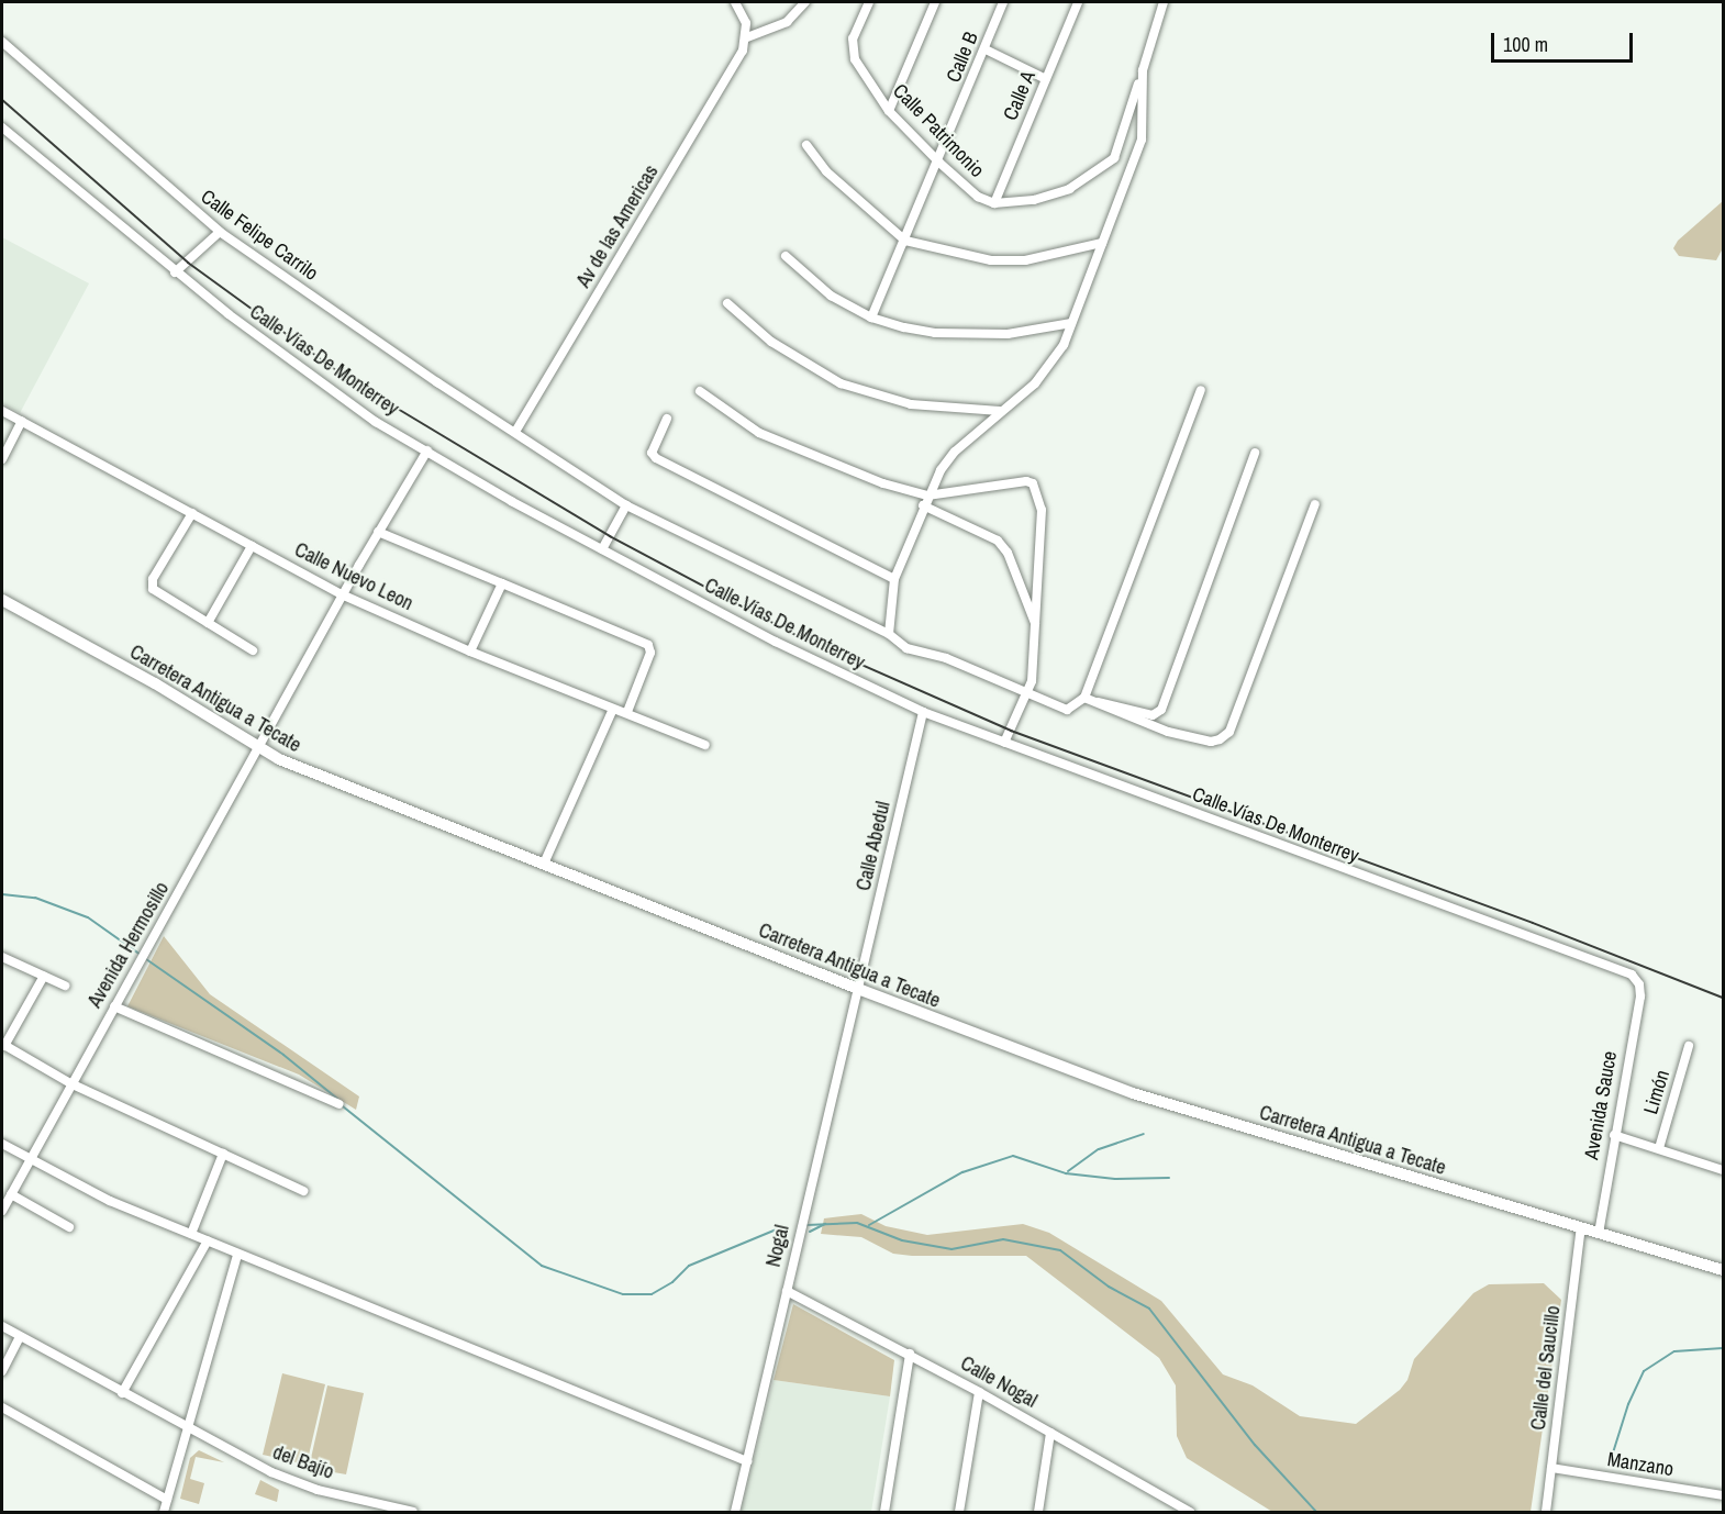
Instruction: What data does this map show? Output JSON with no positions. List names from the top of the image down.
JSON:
{
  "streets": {
    "main road": ["Carretera Antigua a Tecate"],
    "street": [
      "Calle B",
      "Calle A",
      "Calle Patrimonio",
      "Av de las Americas",
      "Calle Felipe Carrilo",
      "Calle Vías De Monterrey",
      "Calle Nuevo Leon",
      "Calle Abedul",
      "Avenida Hermosillo",
      "Limón",
      "Avenida Sauce",
      "Nogal",
      "Calle del Saucillo",
      "Calle Nogal",
      "del Bajío",
      "Manzano"
    ]
  },
  "crossings": [
    ["Calle B", "Calle Patrimonio"],
    ["Calle A", "Calle Patrimonio"],
    ["Av de las Americas", "Calle Felipe Carrilo"],
    ["Calle Vías De Monterrey", "Calle Abedul"],
    ["Calle Vías De Monterrey", "Avenida Hermosillo"],
    ["Calle Vías De Monterrey", "Avenida Sauce"],
    ["Calle Nuevo Leon", "Avenida Hermosillo"],
    ["Carretera Antigua a Tecate", "Calle Abedul"],
    ["Carretera Antigua a Tecate", "Avenida Hermosillo"],
    ["Carretera Antigua a Tecate", "Avenida Sauce"],
    ["Carretera Antigua a Tecate", "Nogal"],
    ["Carretera Antigua a Tecate", "Calle del Saucillo"],
    ["Calle Abedul", "Nogal"],
    ["Nogal", "Calle Nogal"],
    ["Calle del Saucillo", "Manzano"]
  ],
  "scale_bar": "100 m"
}
